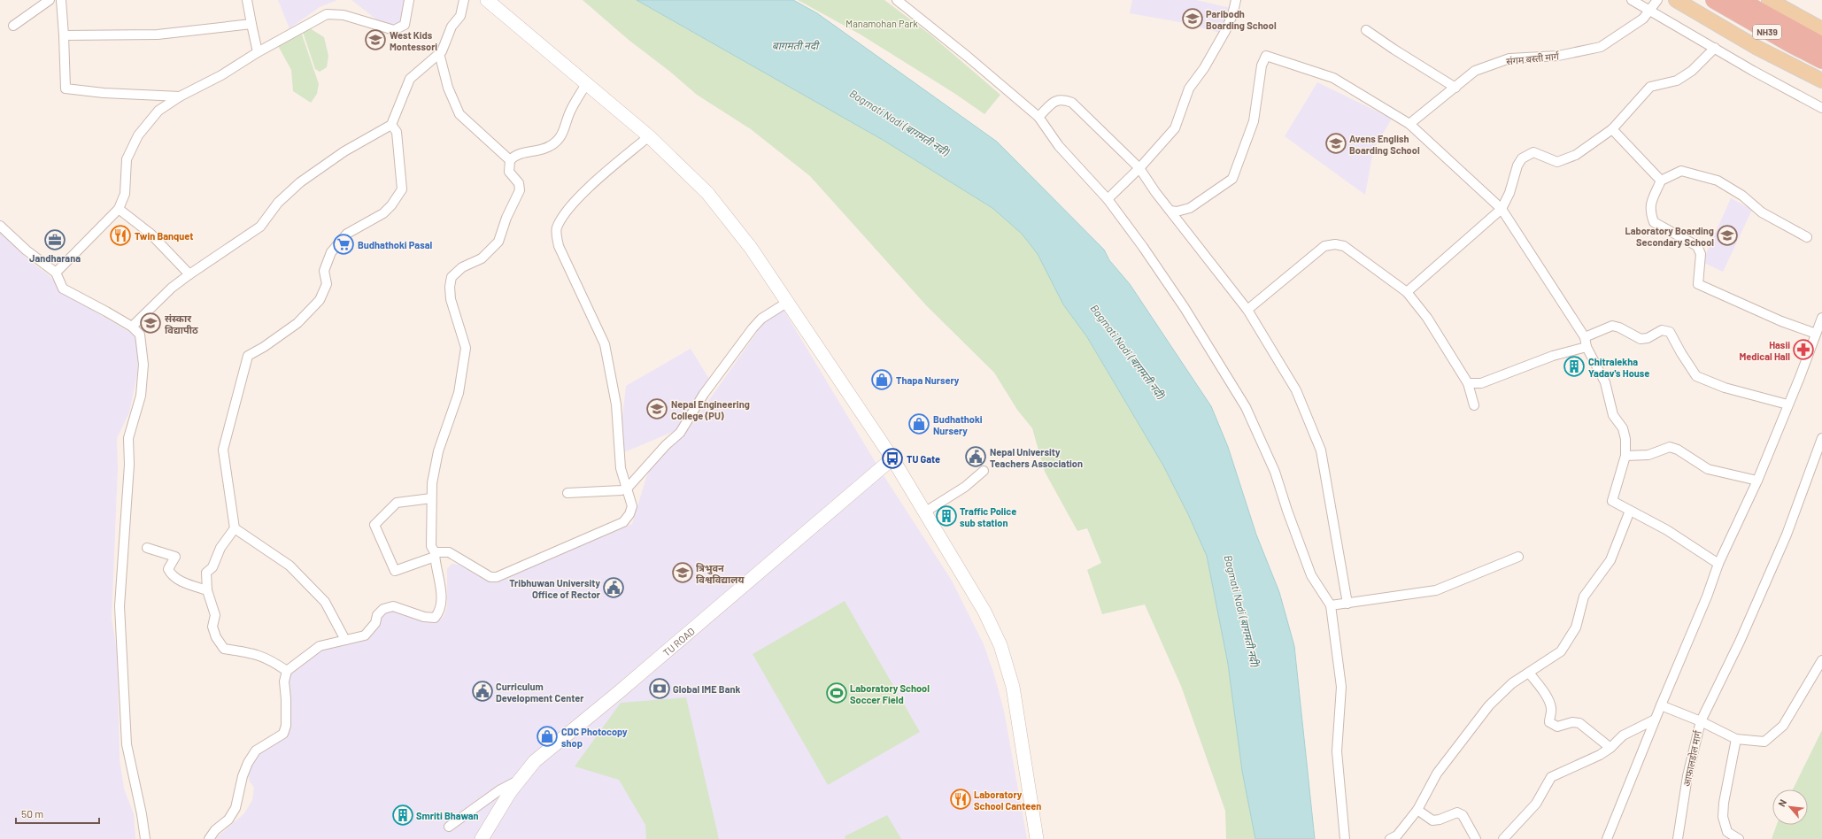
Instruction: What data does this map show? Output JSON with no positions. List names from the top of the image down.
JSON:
{
  "streets": {
    "highway": ["NH39"],
    "main road": ["TU ROAD"],
    "street": ["संगम बस्ती मार्ग", "आफालडोल मार्ग"]
  },
  "water": ["बागमती नदी", "Bagmati Nadi (बागमती नदी)"],
  "parks": ["Manamohan Park"],
  "places": {
    "school or university": [
      "Paribodh Boarding School",
      "West Kids Montessori",
      "Avens English Boarding School",
      "Laboratory Boarding Secondary School",
      "संस्कार विद्यापीठ",
      "Nepal Engineering College (PU)",
      "त्रिभुवन विश्वविद्यालय"
    ],
    "restaurant": ["Twin Banquet", "Laboratory School Canteen"],
    "office": ["Jandharana"],
    "supermarket": ["Budhathoki Pasal"],
    "pharmacy": ["Hasii Medical Hall"],
    "building": ["Chitralekha Yadav's House", "Traffic Police sub station", "Smriti Bhawan"],
    "shop": ["Thapa Nursery", "Budhathoki Nursery", "CDC Photocopy shop"],
    "public building": ["Nepal University Teachers Association", "Tribhuwan University Office of Rector", "Curriculum Development Center"],
    "bus stop": ["TU Gate"],
    "bank": ["Global IME Bank"],
    "sports": ["Laboratory School Soccer Field"]
  },
  "scale_bar": "50 m",
  "north": "top left"
}
